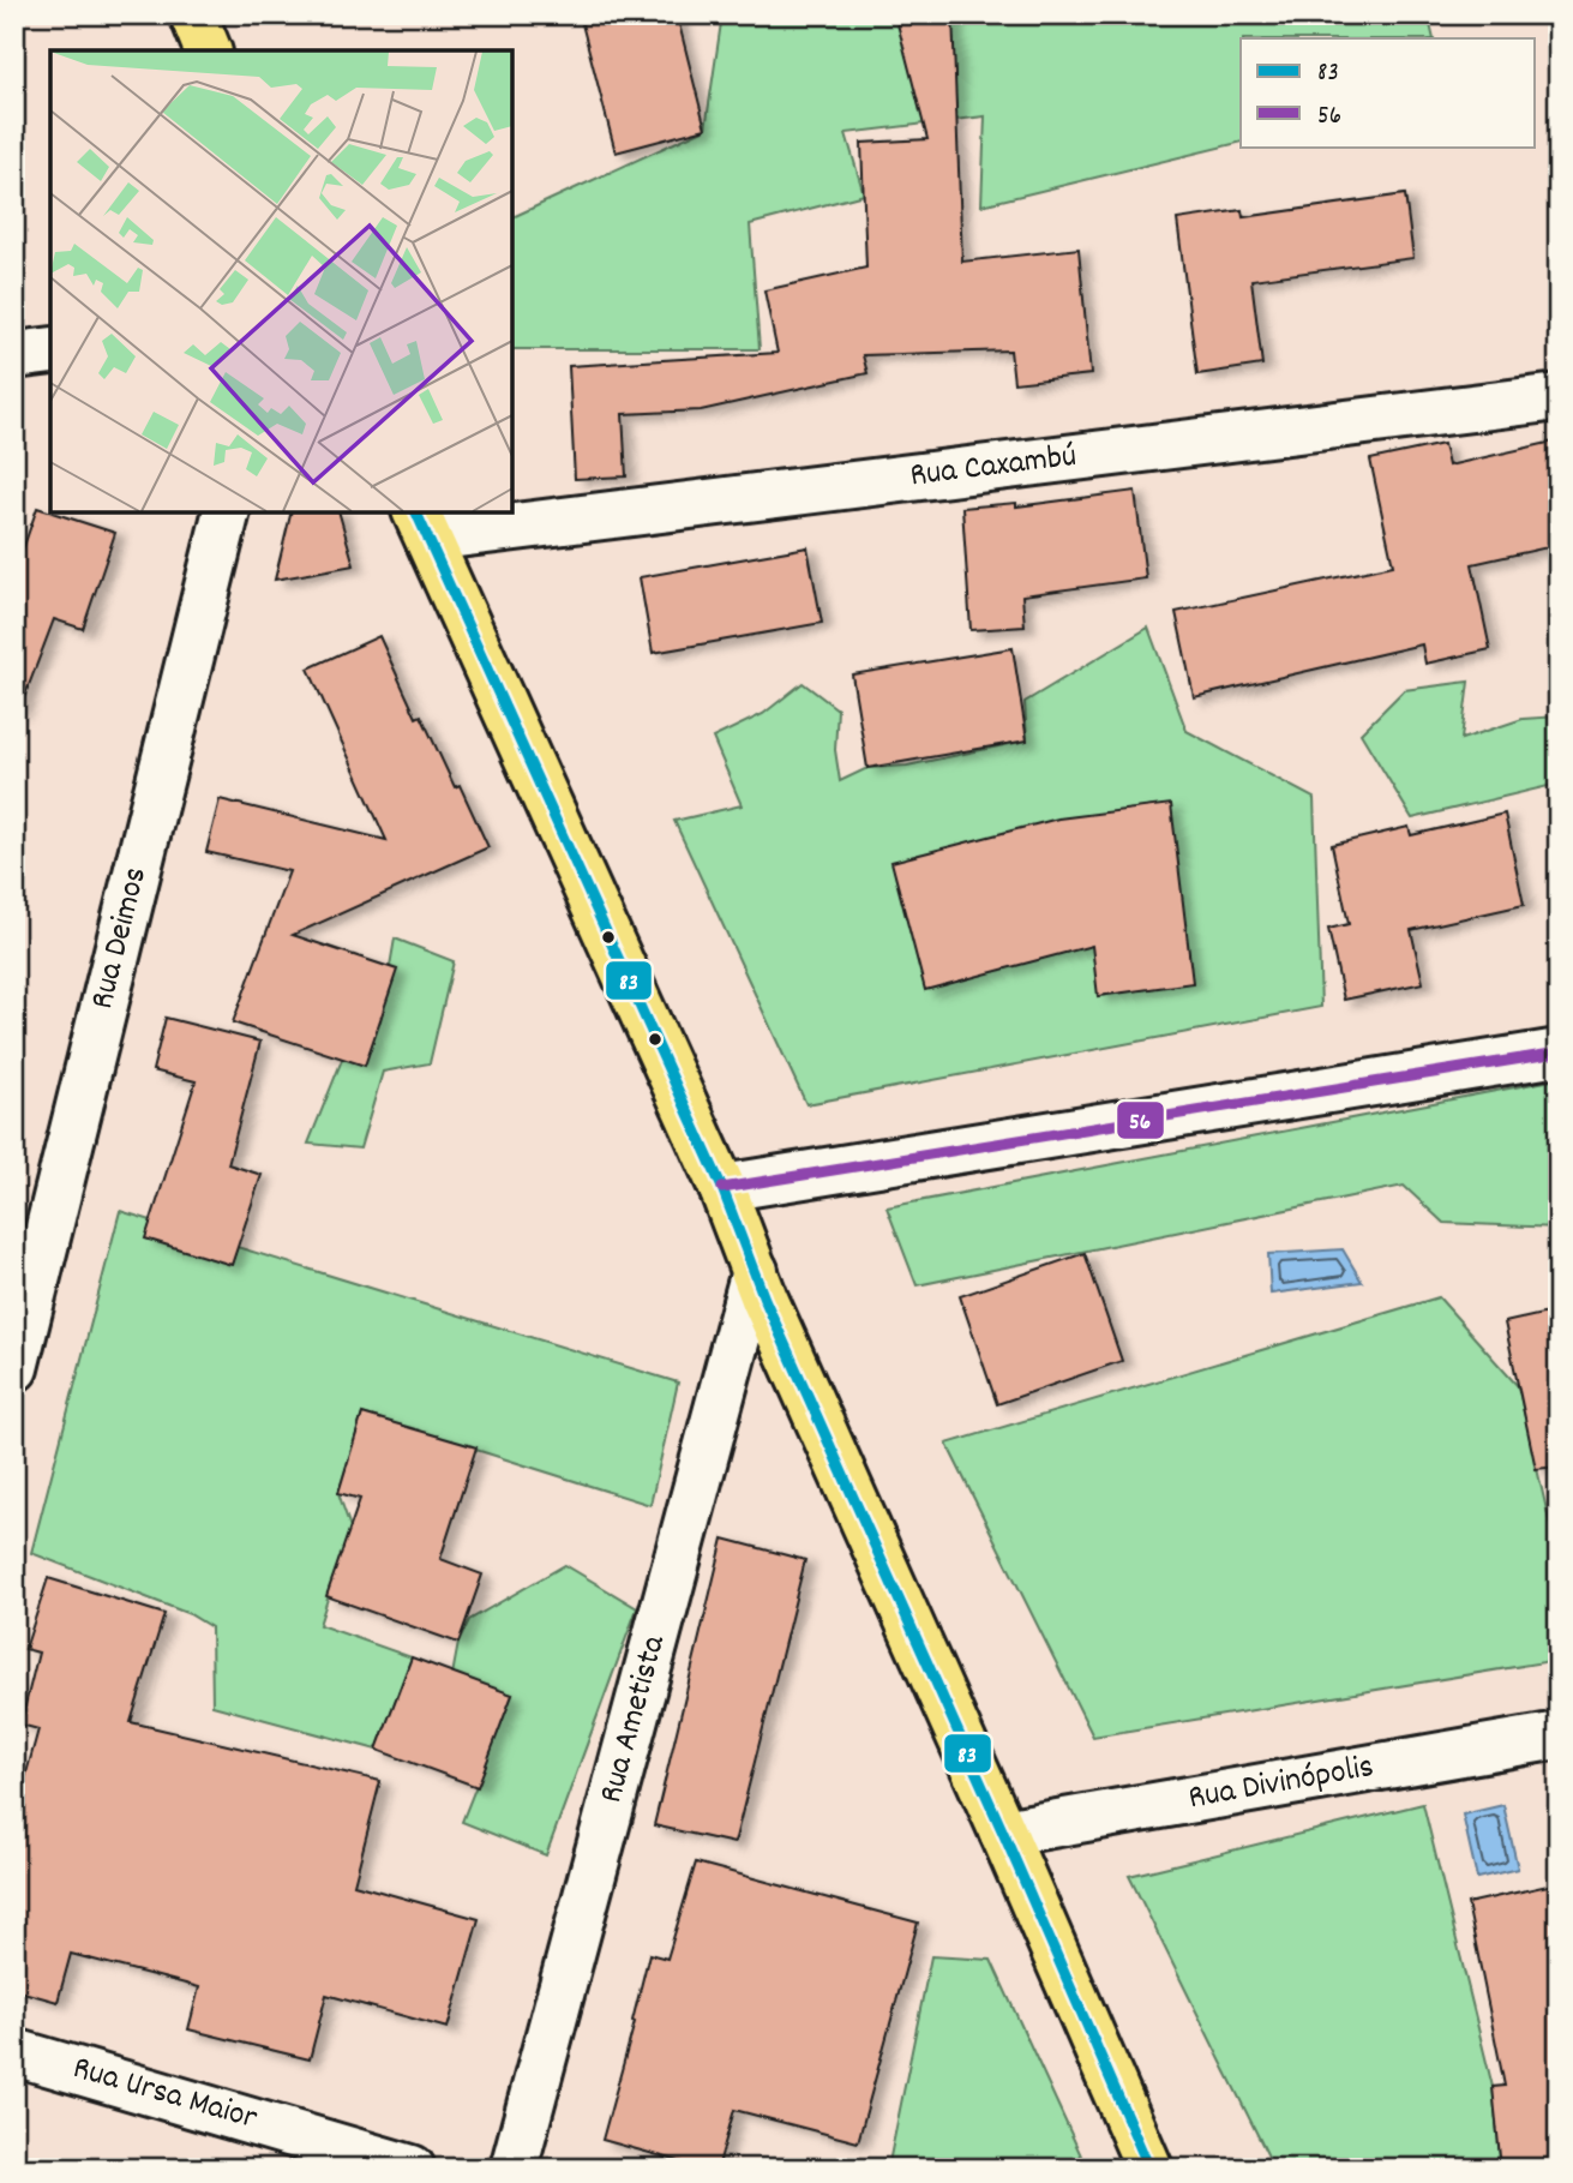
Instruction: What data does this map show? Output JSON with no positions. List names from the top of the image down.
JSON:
{
  "streets": {
    "street": [
      "Rua Caxambú",
      "Rua Deimos",
      "Rua Ametista",
      "Rua Divinópolis",
      "Rua Ursa Maior"
    ]
  },
  "lines": ["transit line 83", "transit line 56"],
  "legend": ["83", "56"]
}
